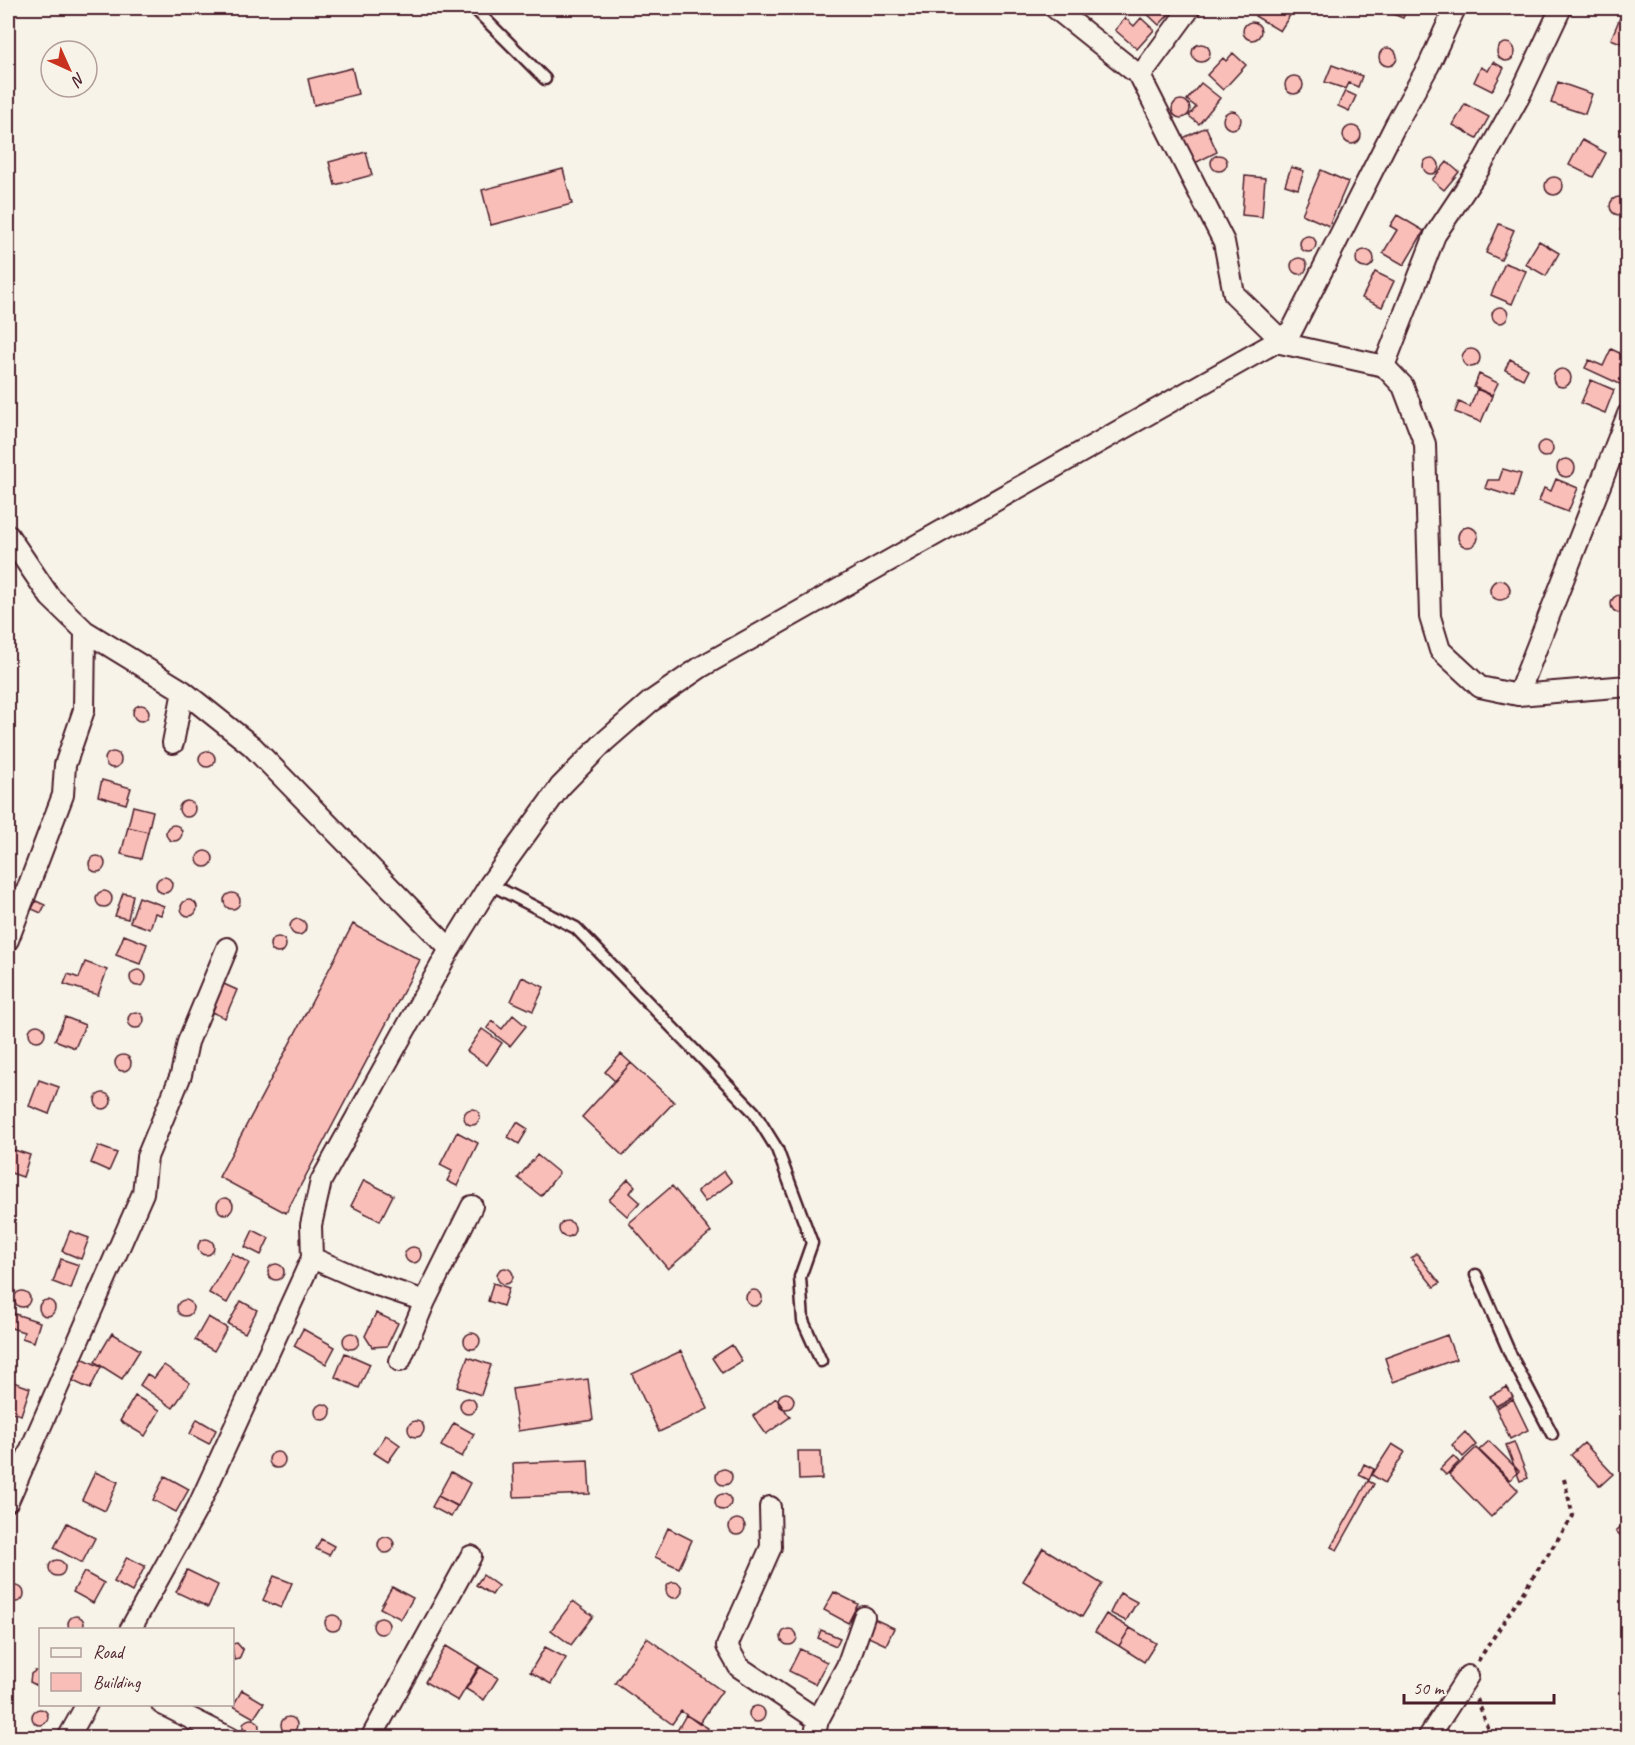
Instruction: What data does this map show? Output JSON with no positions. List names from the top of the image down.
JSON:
{
  "legend": ["Road", "Building"],
  "scale_bar": "50 m",
  "north": "bottom right"
}
